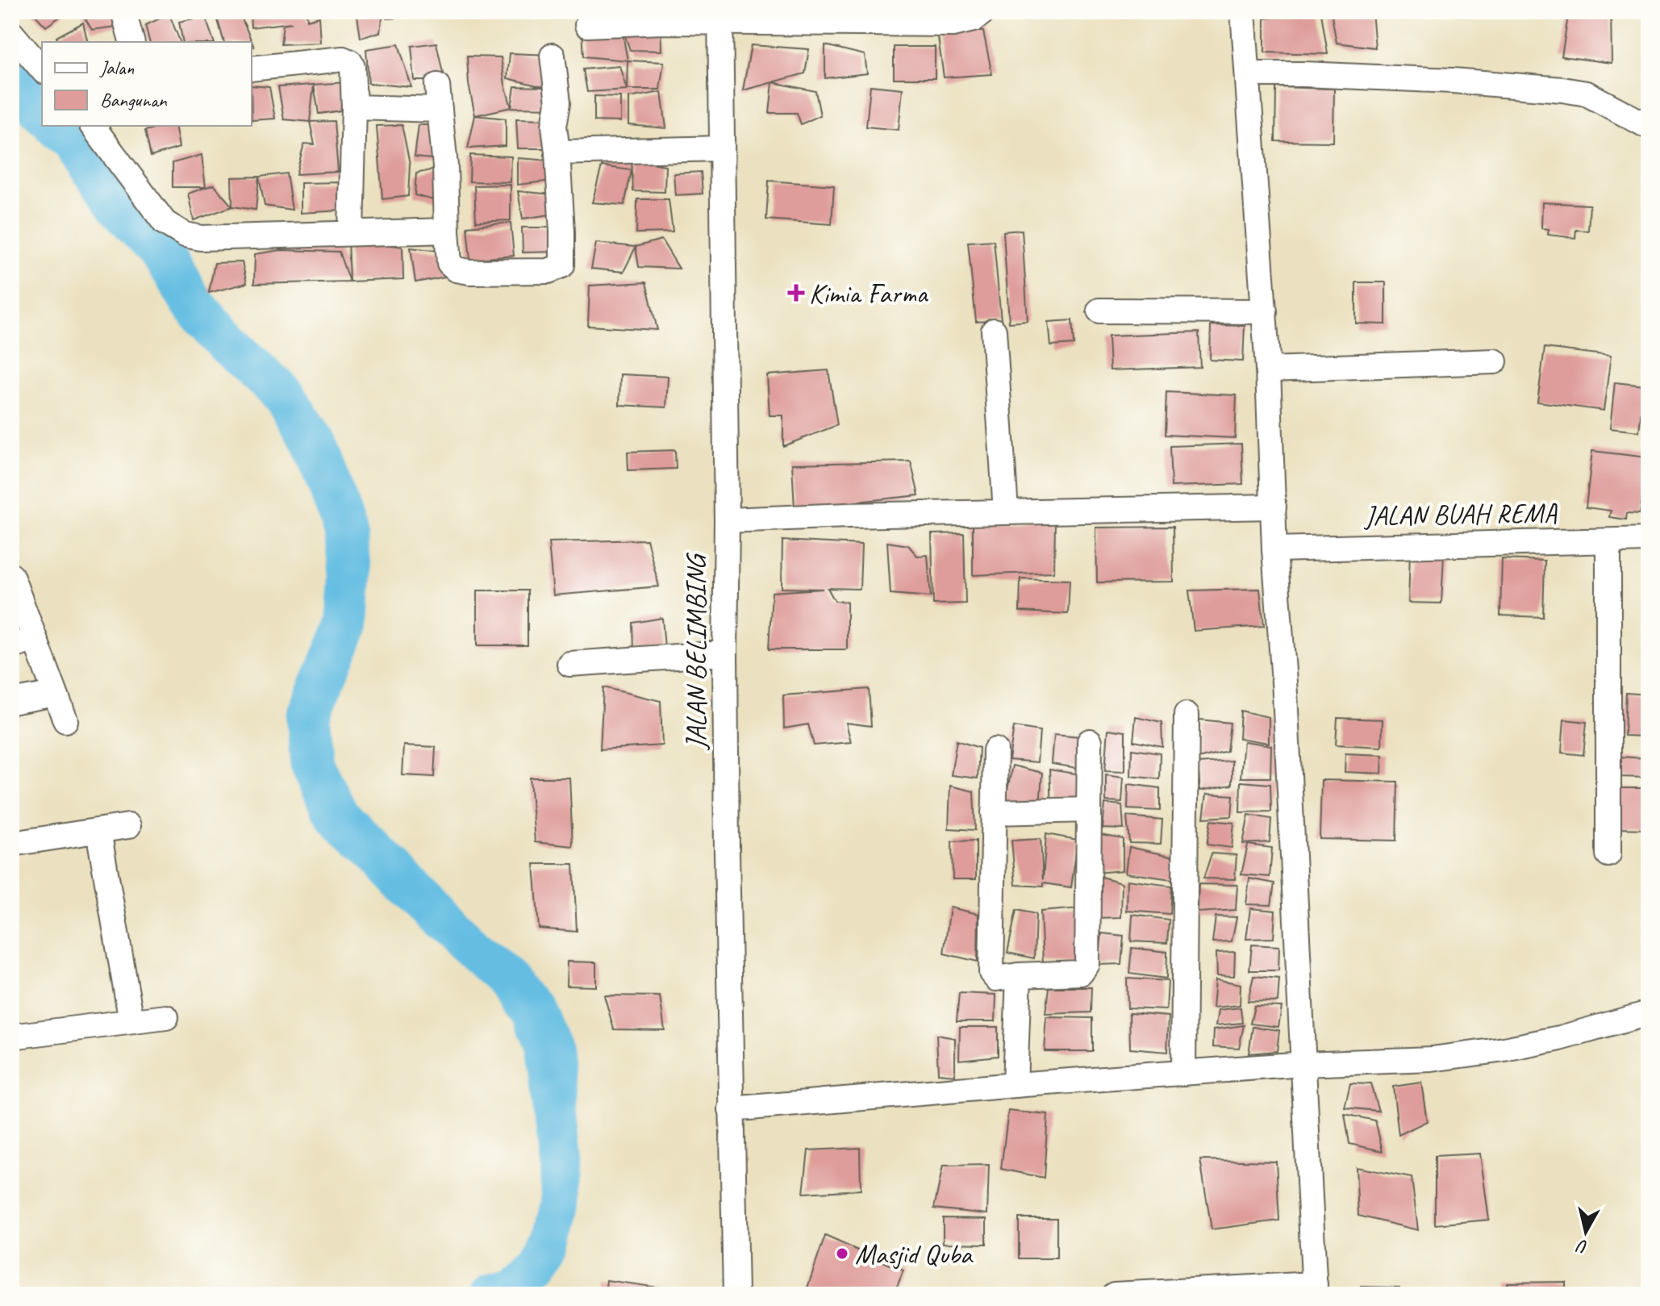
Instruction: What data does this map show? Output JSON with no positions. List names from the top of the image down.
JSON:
{
  "streets": {
    "street": ["JALAN BUAH REMA", "JALAN BELIMBING"]
  },
  "places": {
    "health": ["Kimia Farma"],
    "other": ["Masjid Quba"]
  },
  "legend": ["Jalan", "Bangunan"],
  "north": "bottom"
}
